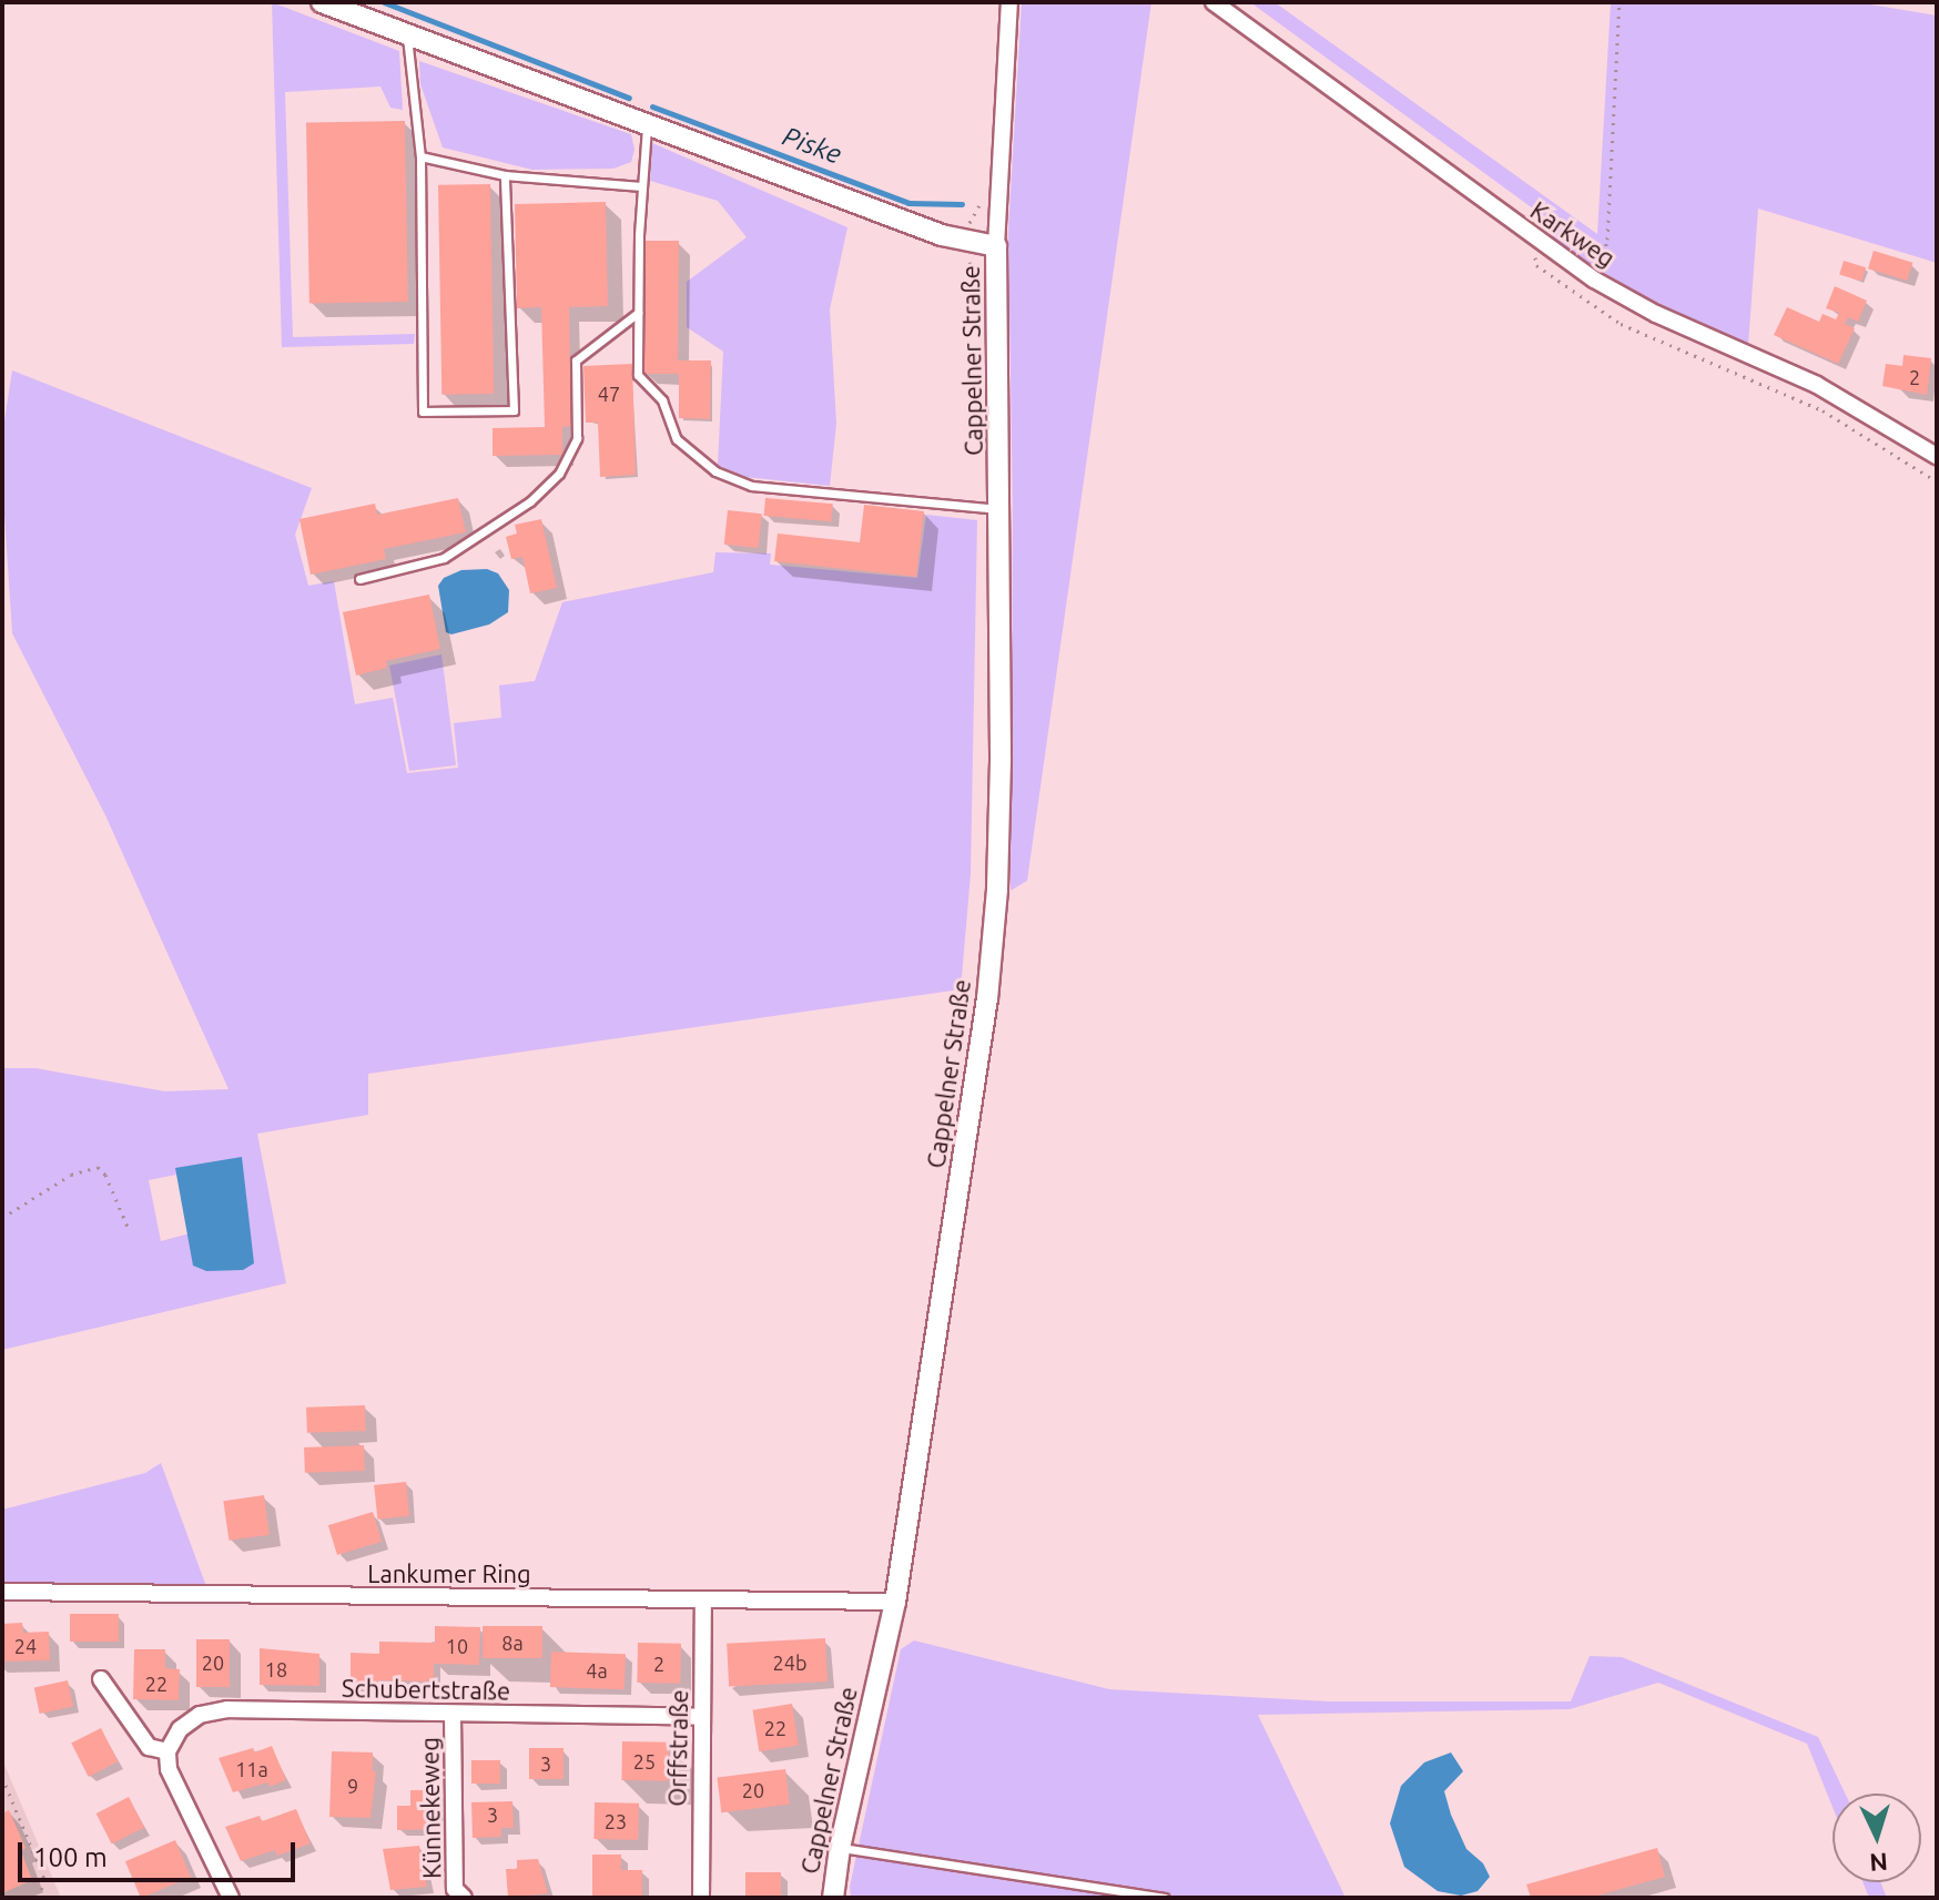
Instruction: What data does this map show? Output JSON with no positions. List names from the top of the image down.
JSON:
{
  "streets": {
    "street": [
      "Karkweg",
      "Cappelner Straße",
      "Lankumer Ring",
      "Schubertstraße",
      "Orffstraße",
      "Künnekeweg"
    ]
  },
  "crossings": [
    ["Cappelner Straße", "Lankumer Ring"],
    ["Lankumer Ring", "Orffstraße"],
    ["Schubertstraße", "Orffstraße"],
    ["Schubertstraße", "Künnekeweg"]
  ],
  "water": ["Piske"],
  "house_numbers": [
    "2",
    "47",
    "8a",
    "24",
    "10",
    "20",
    "24b",
    "2",
    "18",
    "4a",
    "22",
    "22",
    "25",
    "3",
    "11a",
    "9",
    "20",
    "3",
    "23"
  ],
  "scale_bar": "100 m",
  "north": "bottom"
}
